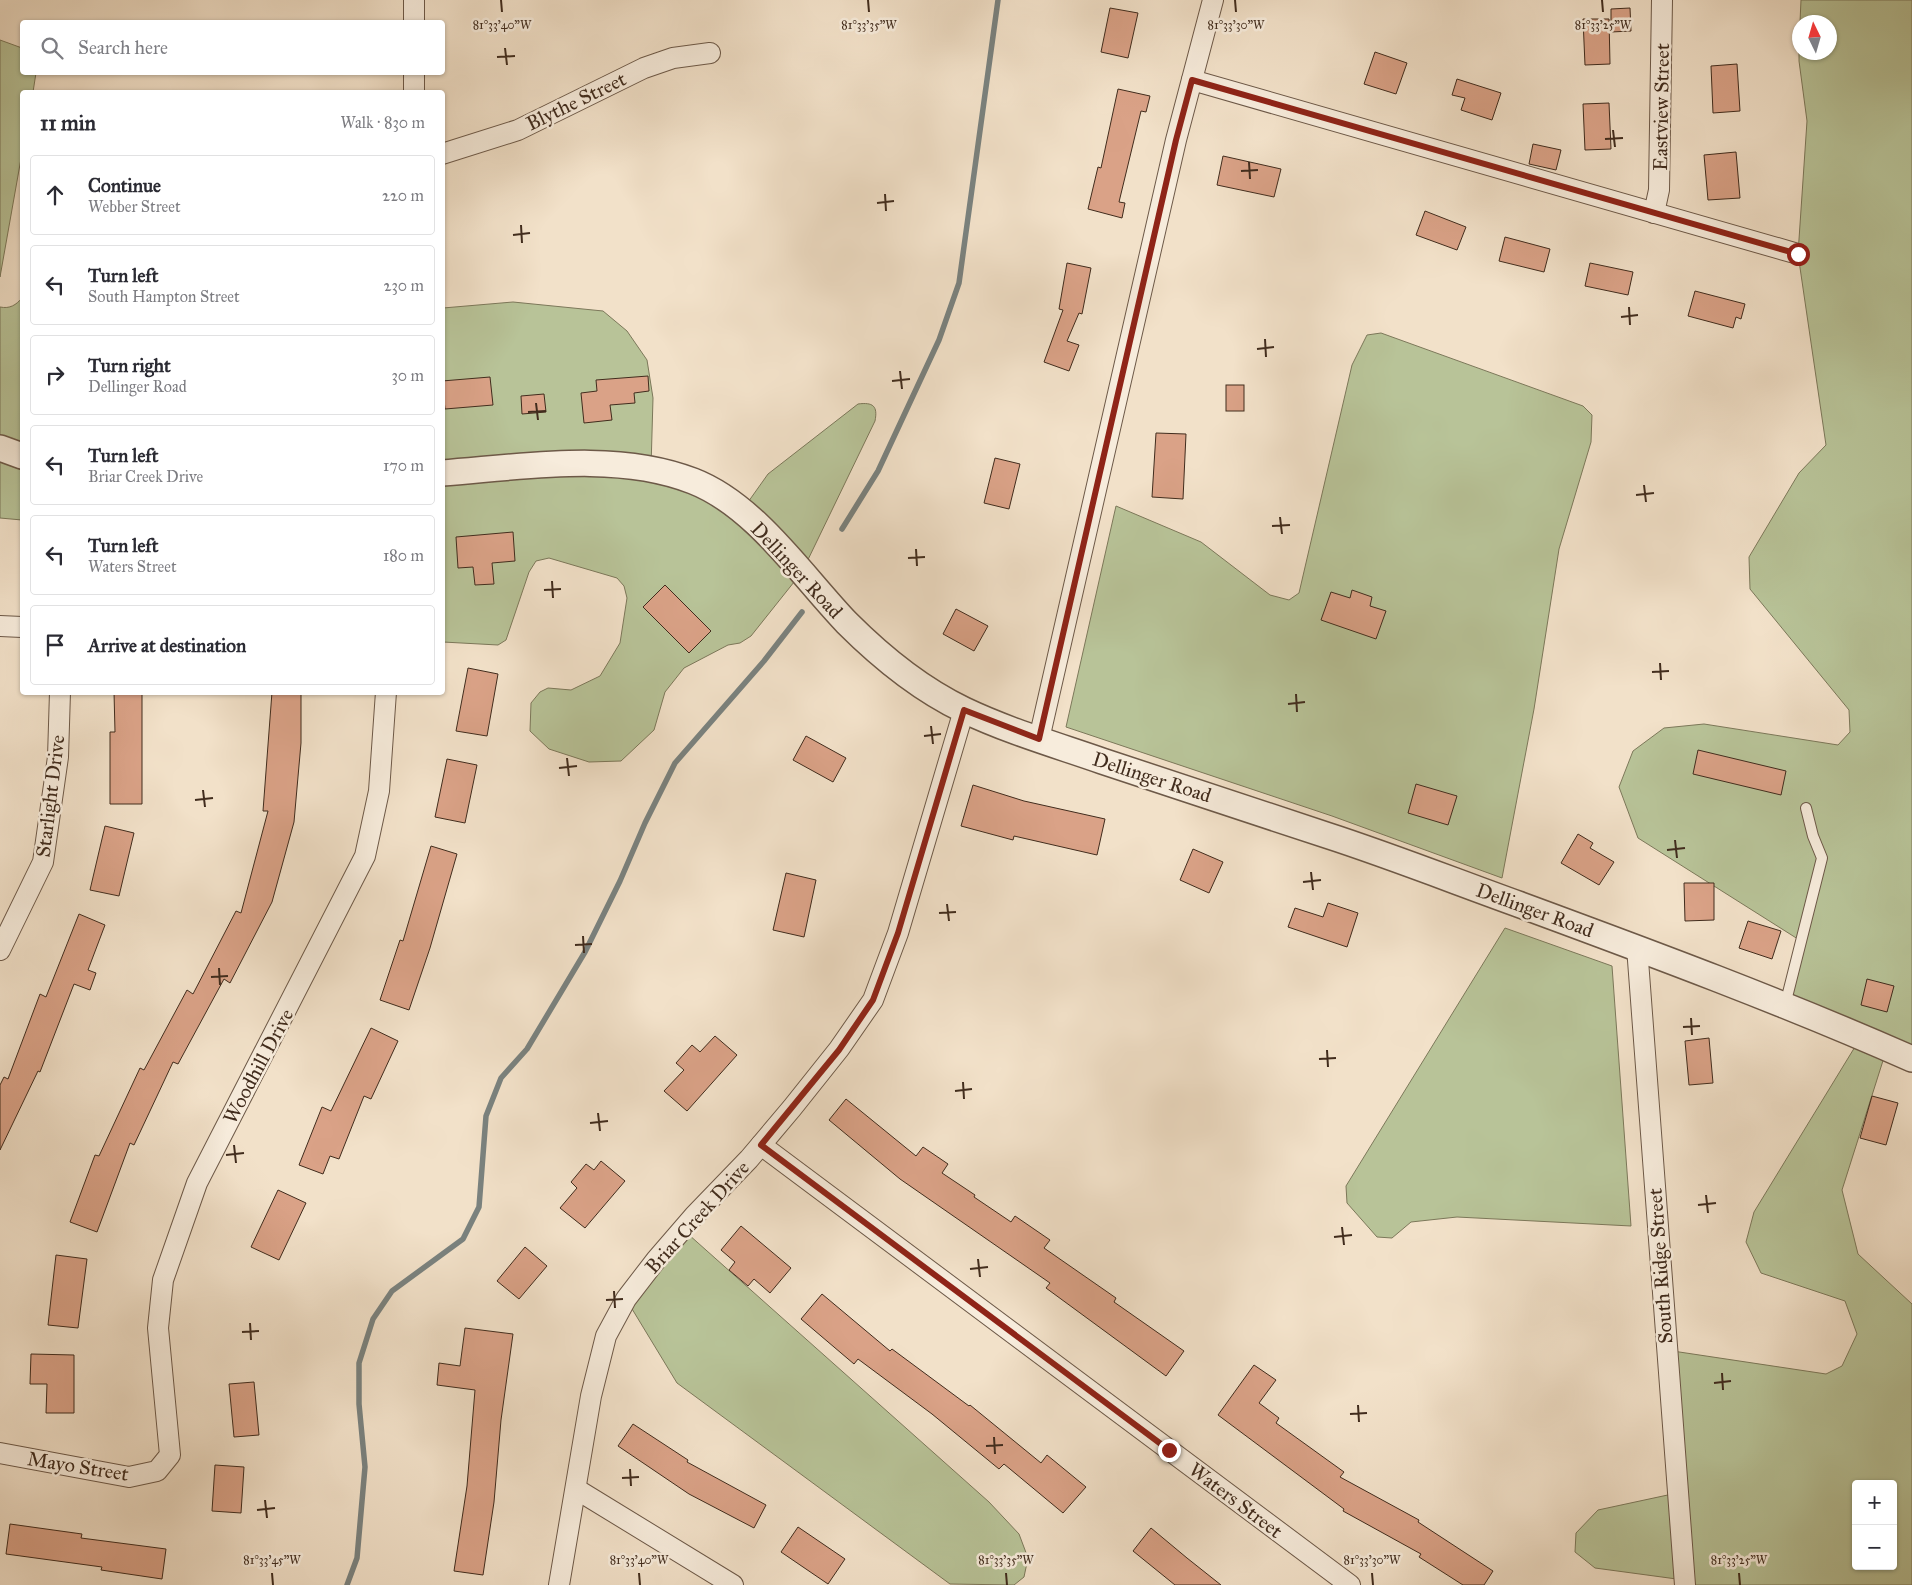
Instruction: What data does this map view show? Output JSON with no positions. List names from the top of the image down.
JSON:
{
  "streets": {
    "street": [
      "Blythe Street",
      "Eastview Street",
      "Dellinger Road",
      "Starlight Drive",
      "Woodhill Drive",
      "Briar Creek Drive",
      "South Ridge Street",
      "Mayo Street",
      "Waters Street"
    ]
  },
  "crossings": [
    ["Dellinger Road", "Briar Creek Drive"],
    ["Dellinger Road", "South Ridge Street"],
    ["Woodhill Drive", "Mayo Street"],
    ["Briar Creek Drive", "Waters Street"]
  ],
  "north": "top",
  "page": {
    "search": "Search here",
    "heading": ["11 min", "Walk · 830 m"],
    "list": [
      ["Continue", "Webber Street", "220 m"],
      ["Turn left", "South Hampton Street", "230 m"],
      ["Turn right", "Dellinger Road", "30 m"],
      ["Turn left", "Briar Creek Drive", "170 m"],
      ["Turn left", "Waters Street", "180 m"],
      "Arrive at destination"
    ],
    "map_buttons": ["+", "−"]
  },
  "coordinates": [
    "81°33'40\"W",
    "81°33'35\"W",
    "81°33'30\"W",
    "81°33'25\"W",
    "81°33'45\"W"
  ]
}
